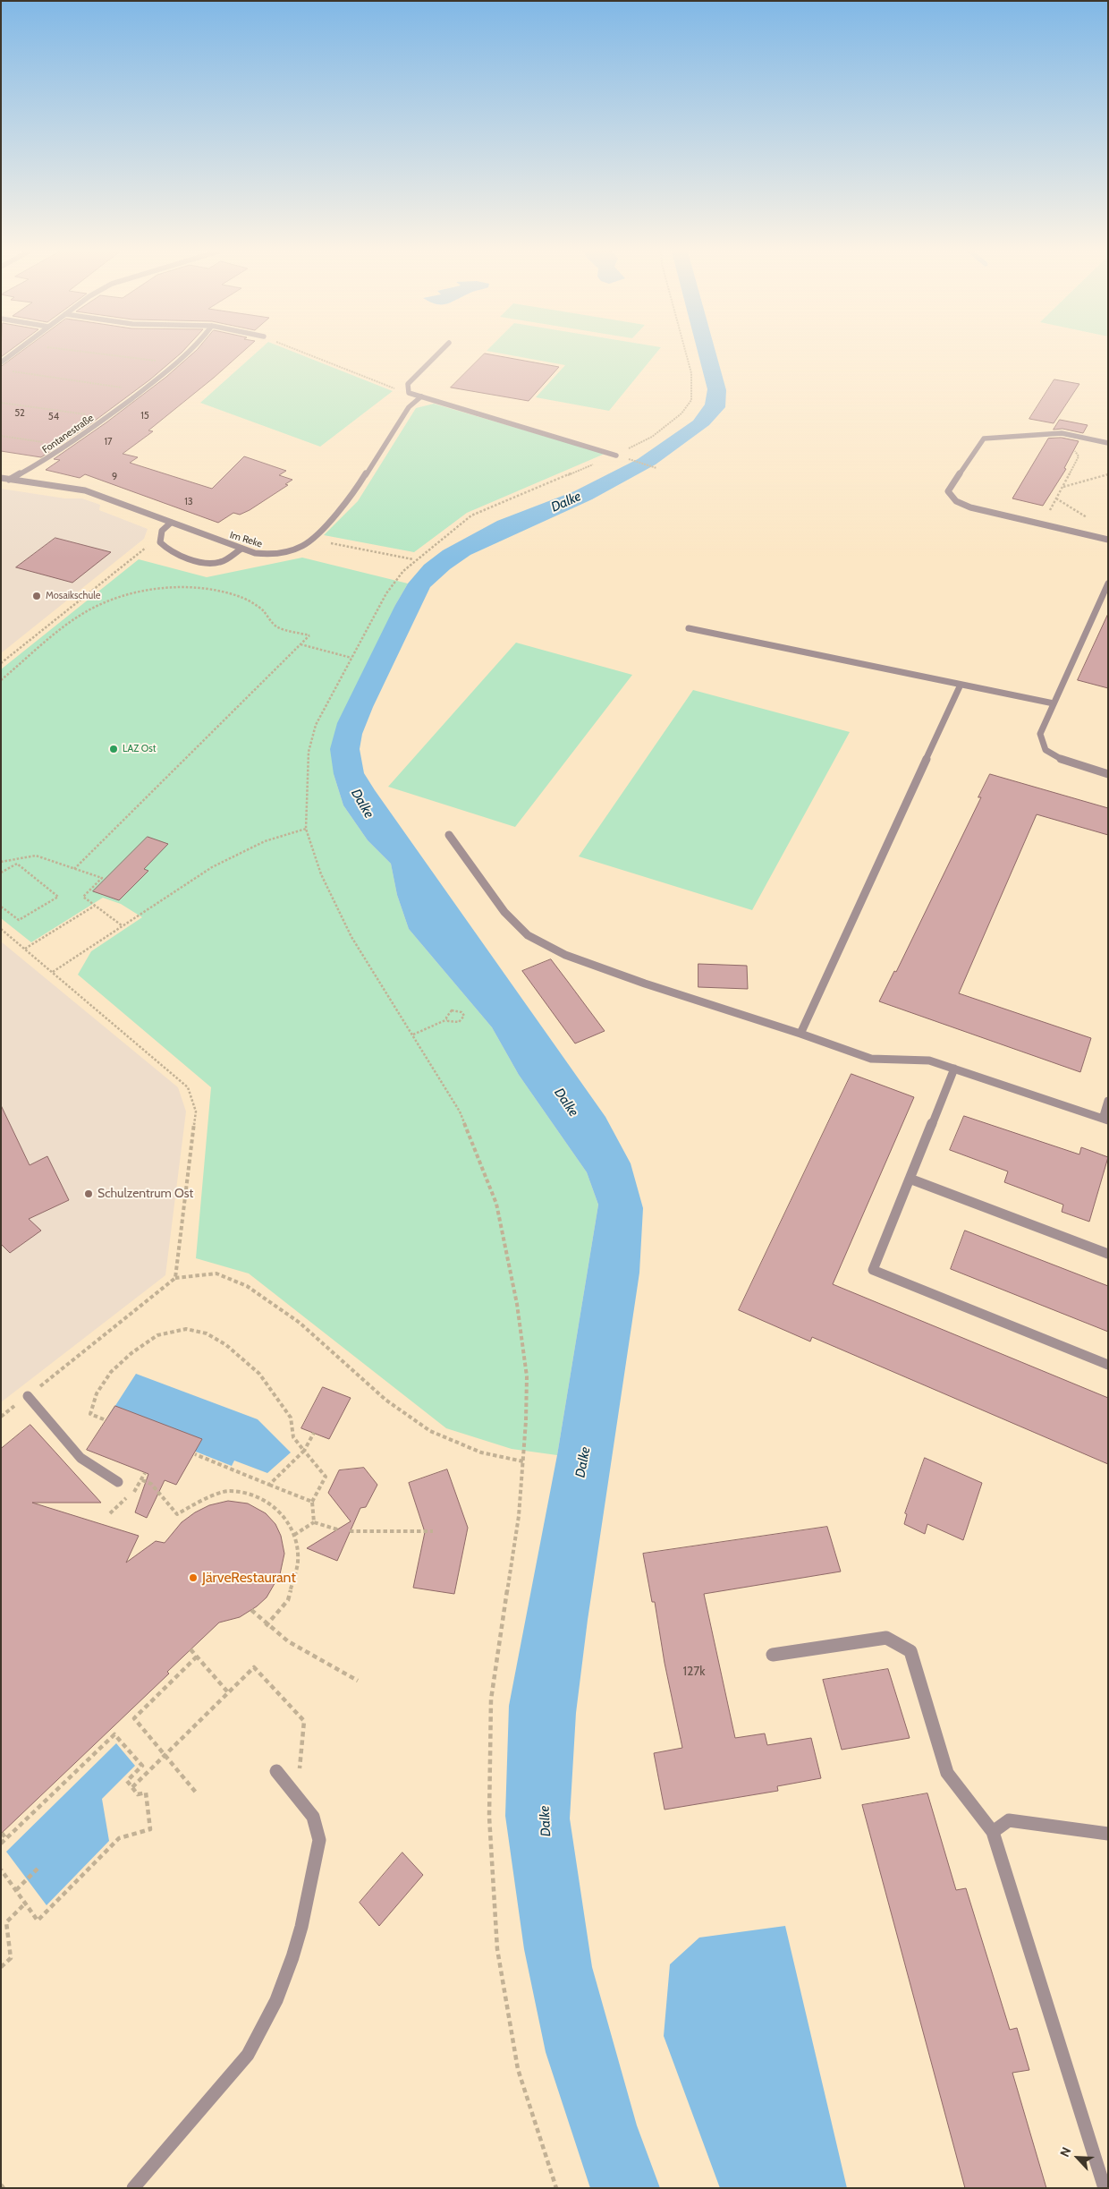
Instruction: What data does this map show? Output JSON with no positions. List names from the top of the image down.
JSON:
{
  "streets": {
    "street": ["Fontanestraße", "Im Reke"]
  },
  "crossings": [
    ["Fontanestraße", "Im Reke"]
  ],
  "water": ["Dalke"],
  "places": [
    "Mosaikschule",
    "LAZ Ost",
    "Schulzentrum Ost",
    "JärveRestaurant"
  ],
  "house_numbers": [
    "52",
    "15",
    "54",
    "17",
    "9",
    "13",
    "127k"
  ],
  "north": "top left"
}
